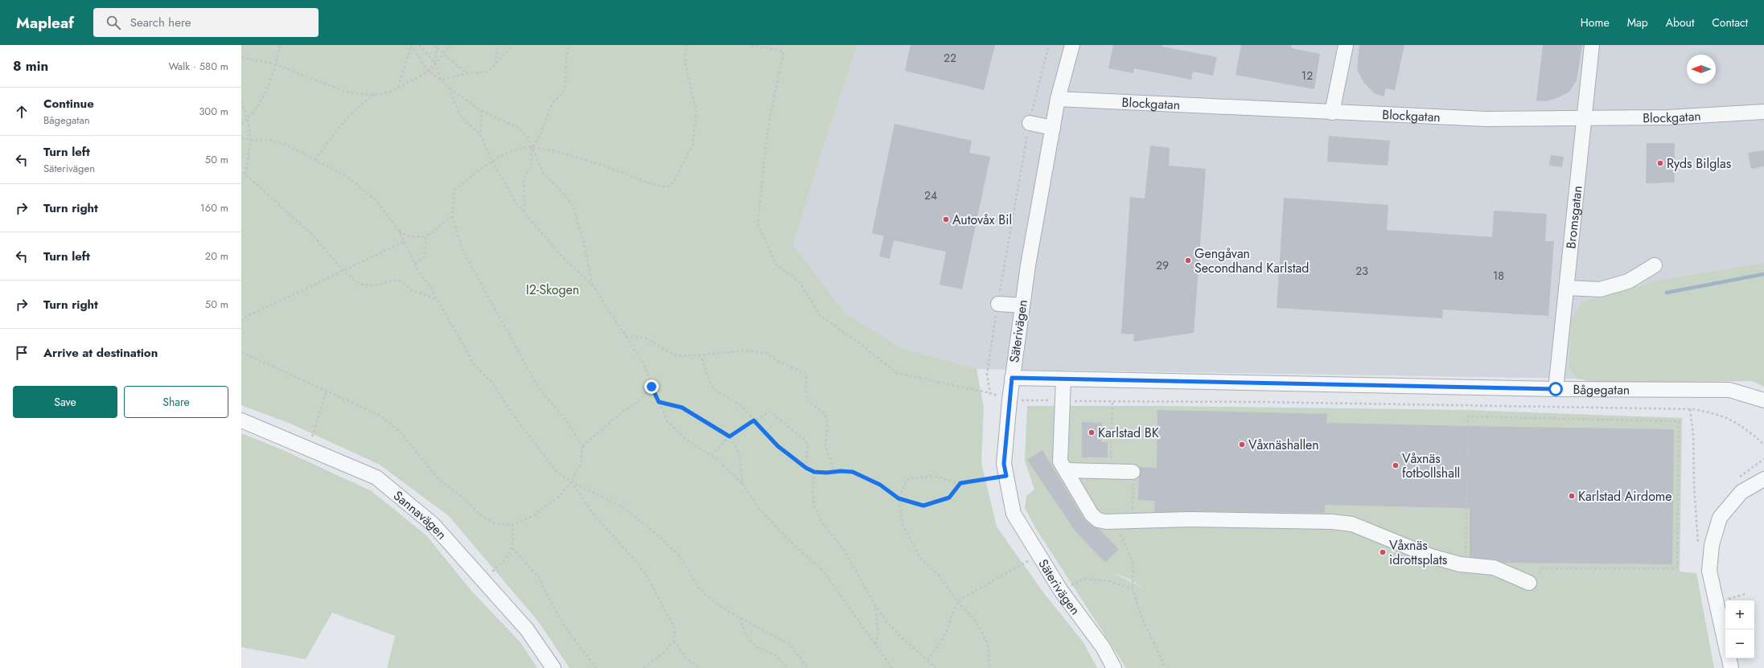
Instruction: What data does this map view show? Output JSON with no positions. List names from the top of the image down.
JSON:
{
  "streets": {
    "street": [
      "Blockgatan",
      "Bromsgatan",
      "Säterivägen",
      "Bågegatan",
      "Sannavägen"
    ]
  },
  "crossings": [
    ["Blockgatan", "Bromsgatan"],
    ["Blockgatan", "Säterivägen"],
    ["Bromsgatan", "Bågegatan"],
    ["Säterivägen", "Bågegatan"]
  ],
  "parks": ["I2-Skogen"],
  "places": [
    "Ryds Bilglas",
    "Autovåx Bil",
    "Gengåvan Secondhand Karlstad",
    "Karlstad BK",
    "Våxnäshallen",
    "Våxnäs fotbollshall",
    "Karlstad Airdome",
    "Våxnäs idrottsplats"
  ],
  "house_numbers": [
    "22",
    "12",
    "24",
    "29",
    "23",
    "18"
  ],
  "north": "left",
  "page": {
    "header": "Mapleaf",
    "search": "Search here",
    "nav": [
      "Home",
      "Map",
      "About",
      "Contact"
    ],
    "heading": ["8 min", "Walk · 580 m"],
    "list": [
      ["Continue", "Bågegatan", "300 m"],
      ["Turn left", "Säterivägen", "50 m"],
      ["Turn right", "160 m"],
      ["Turn left", "20 m"],
      ["Turn right", "50 m"],
      "Arrive at destination"
    ],
    "buttons": ["Save", "Share"],
    "map_buttons": ["+", "−"]
  }
}
